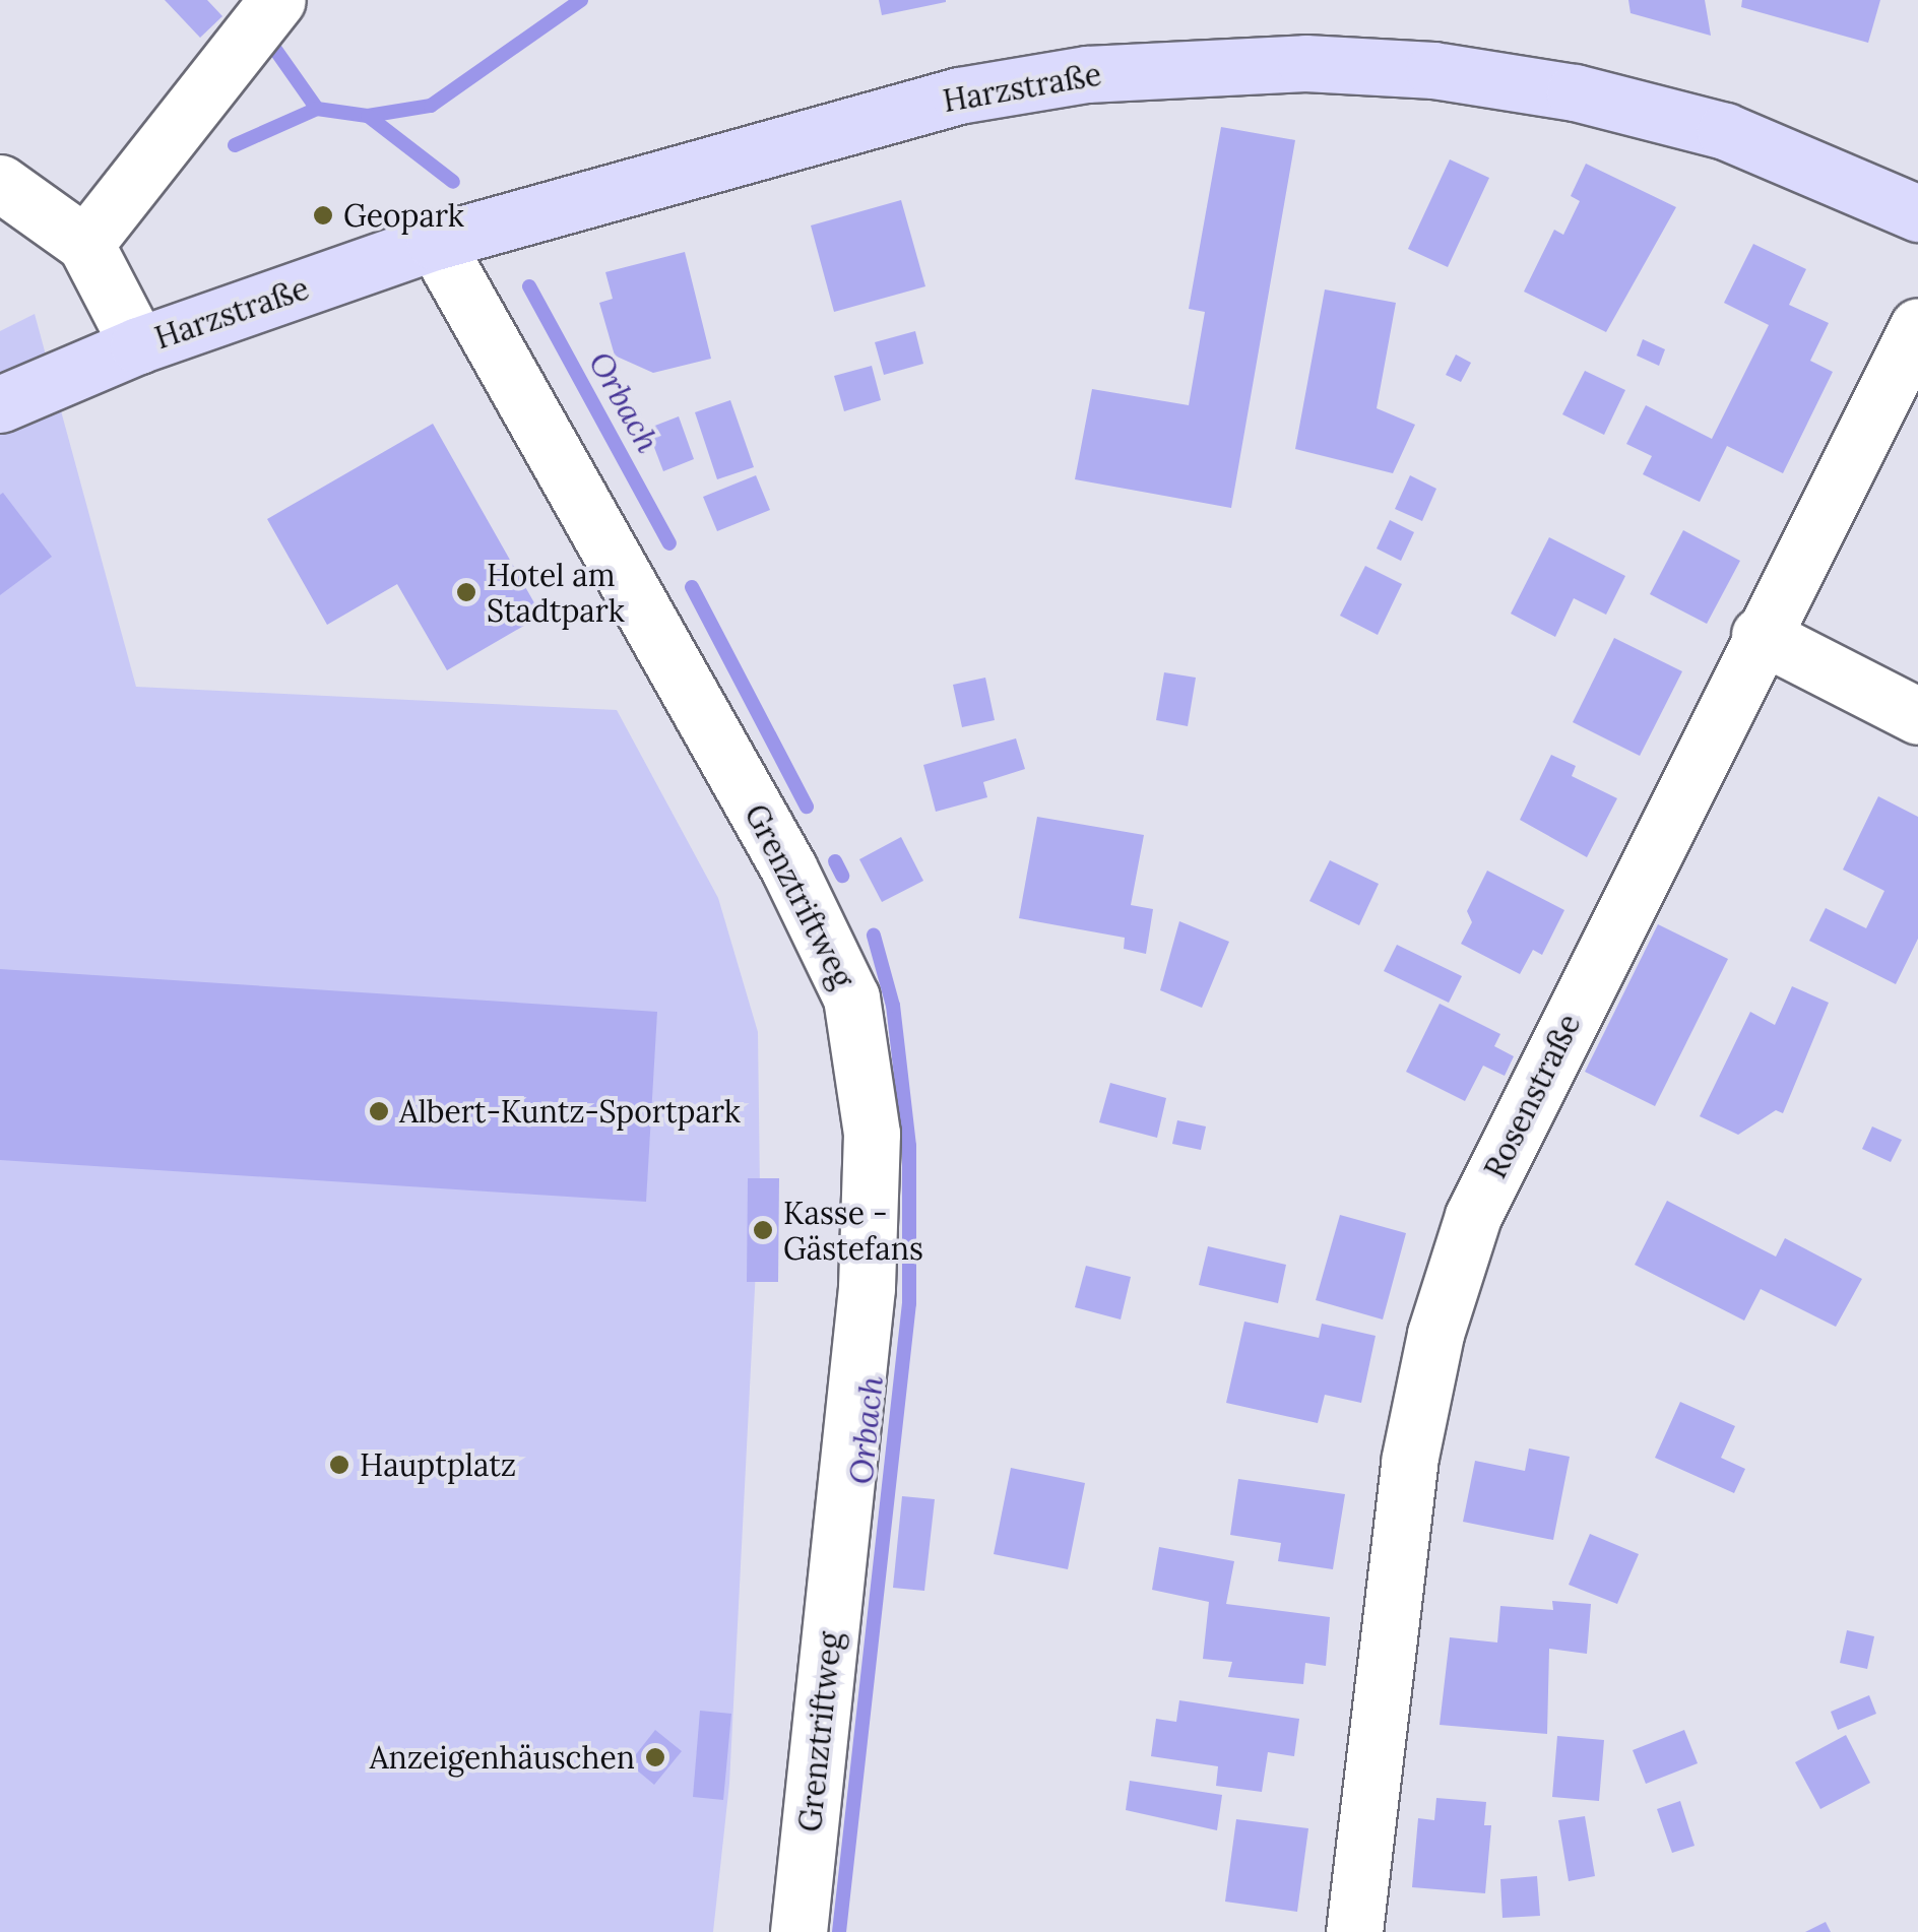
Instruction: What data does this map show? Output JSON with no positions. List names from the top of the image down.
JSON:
{
  "streets": {
    "main road": ["Harzstraße"],
    "street": ["Grenztriftweg", "Rosenstraße"]
  },
  "crossings": [
    ["Harzstraße", "Grenztriftweg"]
  ],
  "water": ["Orbach"],
  "places": [
    "Geopark",
    "Hotel am Stadtpark",
    "Albert-Kuntz-Sportpark",
    "Kasse - Gästefans",
    "Hauptplatz",
    "Anzeigenhäuschen"
  ]
}
